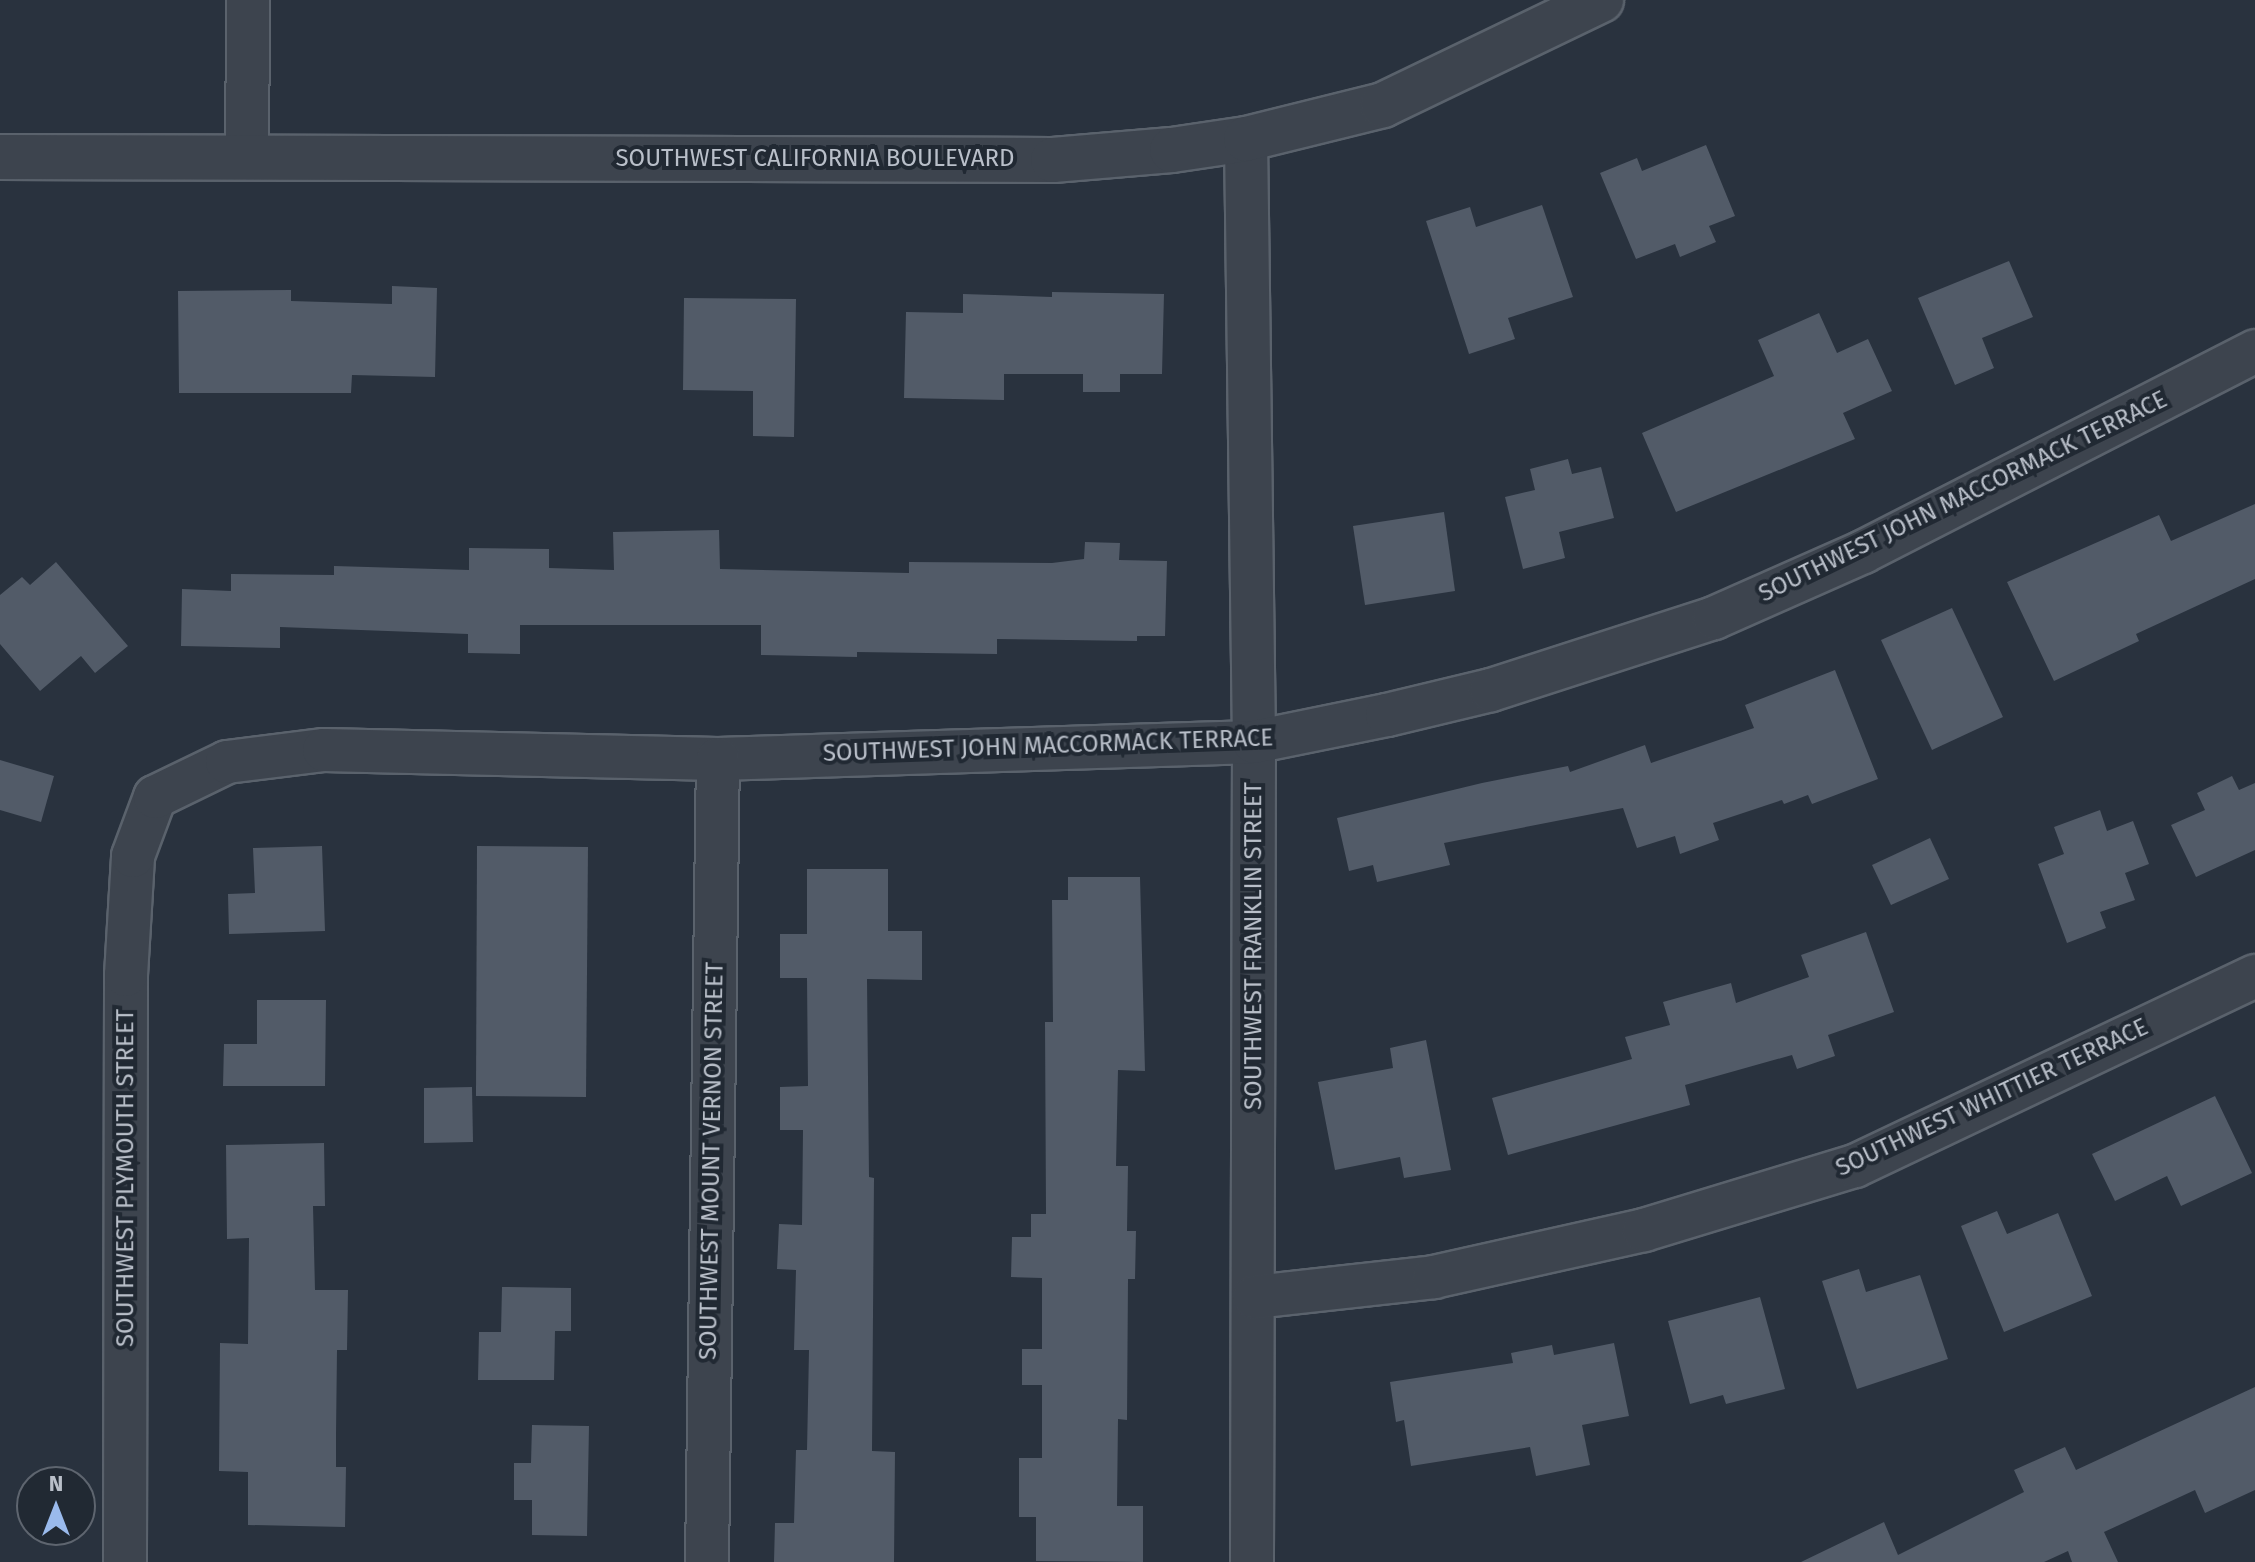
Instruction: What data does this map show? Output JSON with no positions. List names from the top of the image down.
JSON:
{
  "streets": {
    "street": [
      "SOUTHWEST CALIFORNIA BOULEVARD",
      "SOUTHWEST JOHN MACCORMACK TERRACE",
      "SOUTHWEST FRANKLIN STREET",
      "SOUTHWEST WHITTIER TERRACE",
      "SOUTHWEST MOUNT VERNON STREET",
      "SOUTHWEST PLYMOUTH STREET"
    ]
  },
  "crossings": [
    ["SOUTHWEST CALIFORNIA BOULEVARD", "SOUTHWEST FRANKLIN STREET"],
    ["SOUTHWEST JOHN MACCORMACK TERRACE", "SOUTHWEST FRANKLIN STREET"],
    ["SOUTHWEST JOHN MACCORMACK TERRACE", "SOUTHWEST MOUNT VERNON STREET"],
    ["SOUTHWEST JOHN MACCORMACK TERRACE", "SOUTHWEST PLYMOUTH STREET"],
    ["SOUTHWEST FRANKLIN STREET", "SOUTHWEST WHITTIER TERRACE"]
  ],
  "north": "top"
}
